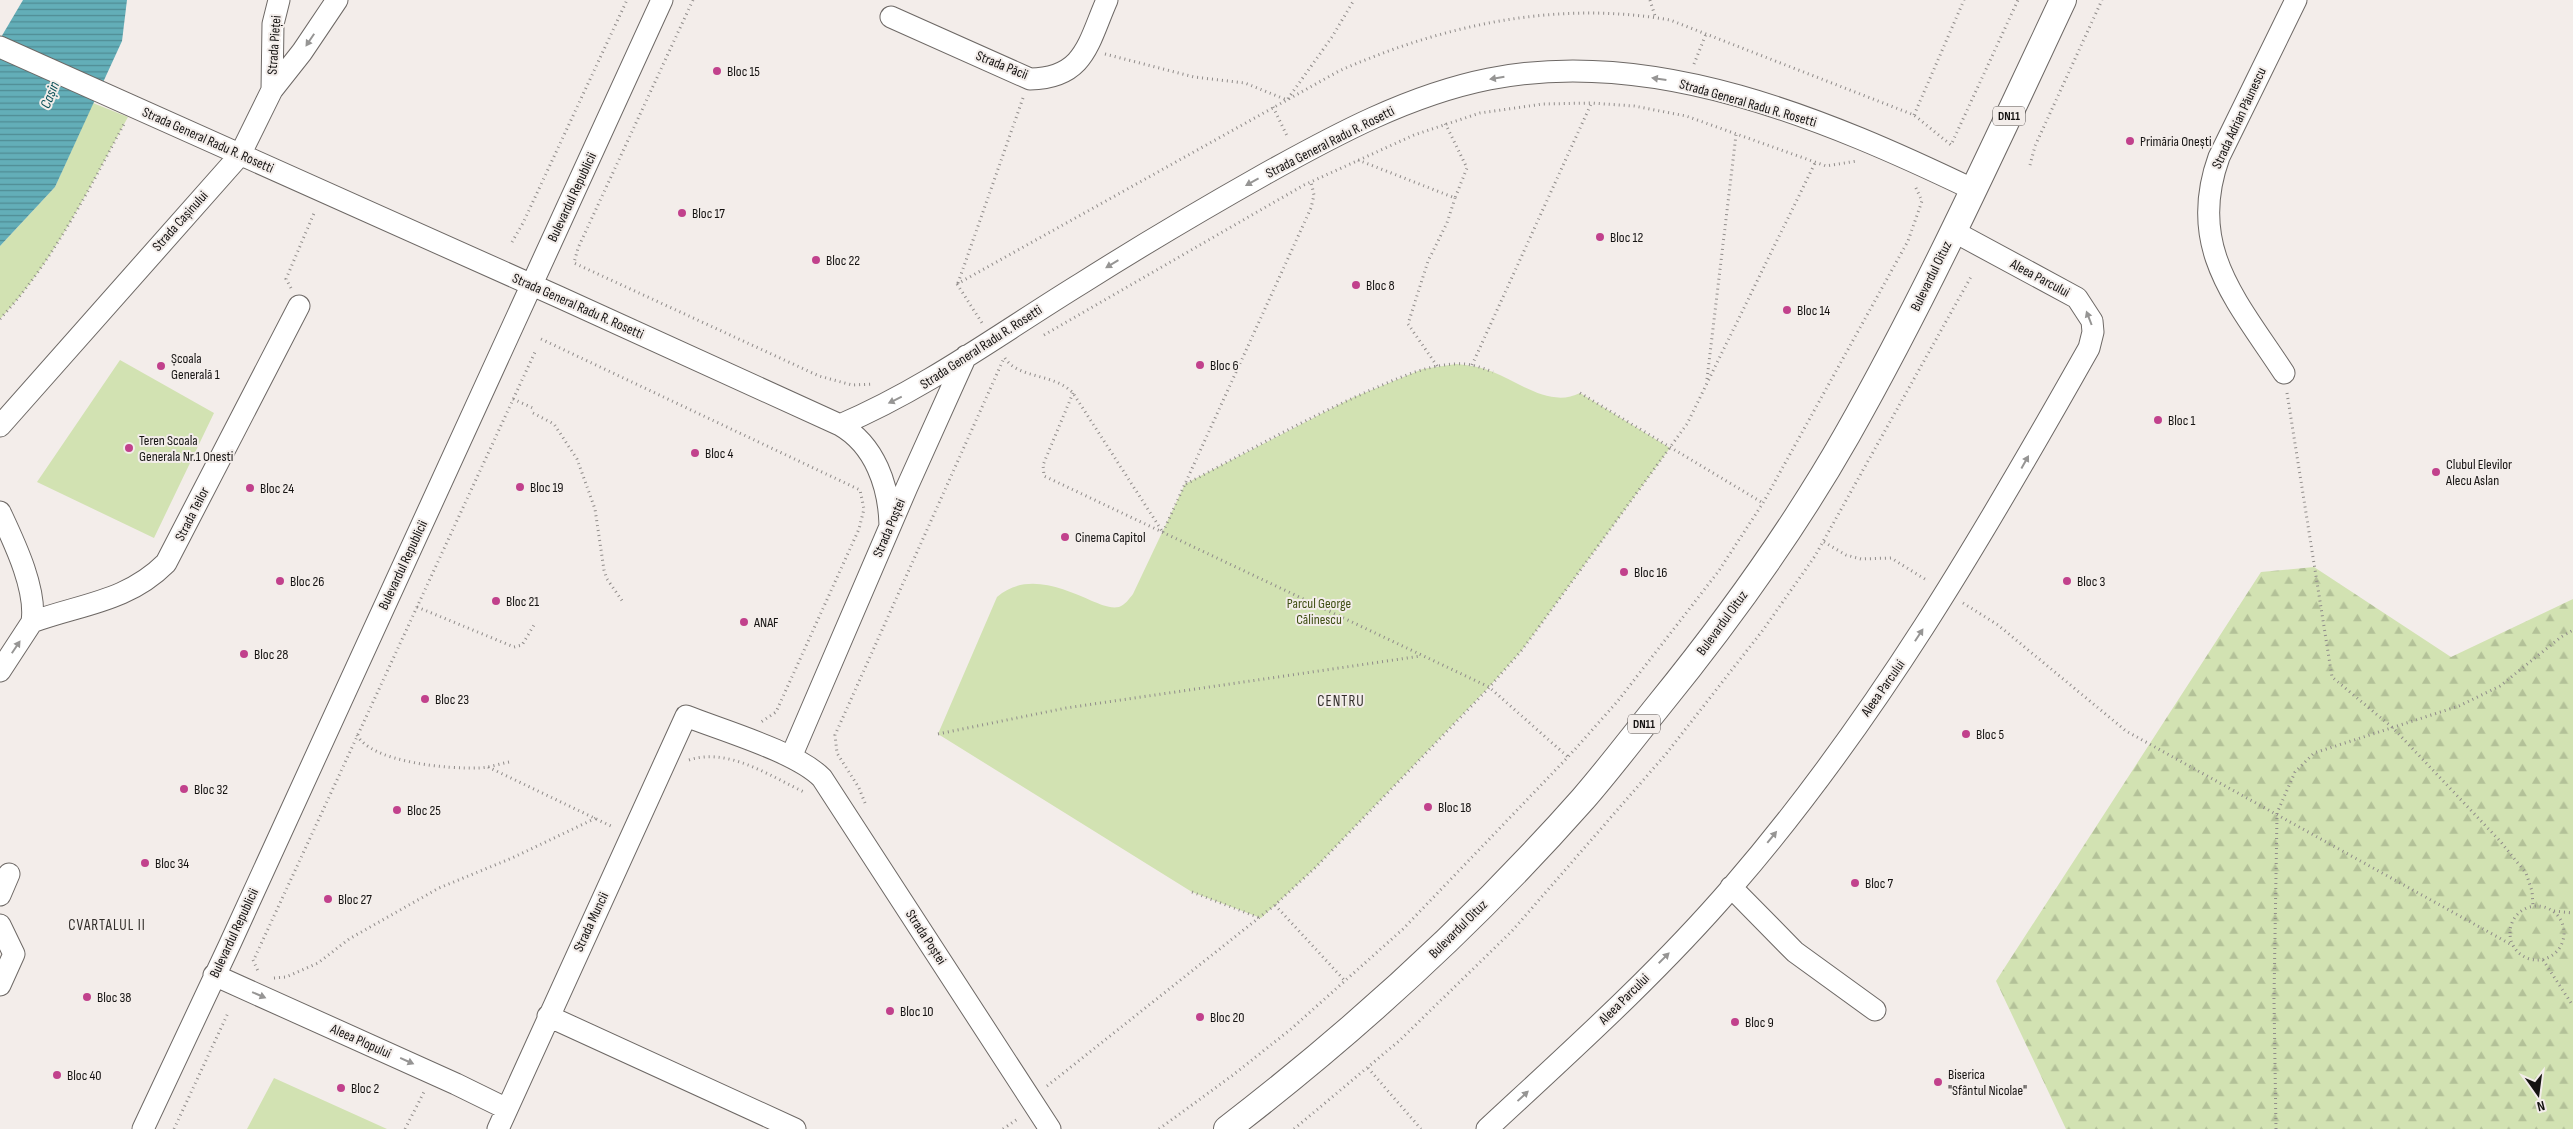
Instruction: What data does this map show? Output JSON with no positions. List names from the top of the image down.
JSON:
{
  "streets": {
    "main road": ["DN11", "Bulevardul Oituz"],
    "street": [
      "Strada Pieței",
      "Strada Păcii",
      "Strada General Radu R. Rosetti",
      "Strada Adrian Păunescu",
      "Bulevardul Republicii",
      "Strada Cașinului",
      "Aleea Parcului",
      "Strada Teilor",
      "Strada Poștei",
      "Strada Muncii",
      "Aleea Plopului"
    ]
  },
  "crossings": [
    ["Strada Pieței", "Strada Cașinului"],
    ["Strada General Radu R. Rosetti", "Bulevardul Republicii"],
    ["Strada General Radu R. Rosetti", "Strada Cașinului"],
    ["Strada General Radu R. Rosetti", "Bulevardul Oituz"],
    ["Strada General Radu R. Rosetti", "Strada Poștei"],
    ["Bulevardul Republicii", "Aleea Plopului"],
    ["Bulevardul Oituz", "Aleea Parcului"],
    ["Strada Poștei", "Strada Muncii"],
    ["Strada Muncii", "Aleea Plopului"]
  ],
  "one_way": ["Strada General Radu R. Rosetti", "Aleea Parcului", "Aleea Plopului"],
  "districts": ["CENTRU", "CVARTALUL II"],
  "water": ["Cașin"],
  "parks": ["Parcul George Călinescu"],
  "places": [
    "Bloc 15",
    "Primăria Onești",
    "Bloc 17",
    "Bloc 12",
    "Bloc 22",
    "Bloc 8",
    "Bloc 14",
    "Bloc 6",
    "Școala Generală 1",
    "Bloc 1",
    "Teren Scoala Generala Nr.1 Onesti",
    "Bloc 4",
    "Clubul Elevilor Alecu Aslan",
    "Bloc 19",
    "Bloc 24",
    "Cinema Capitol",
    "Bloc 16",
    "Bloc 26",
    "Bloc 3",
    "Bloc 21",
    "ANAF",
    "Bloc 28",
    "Bloc 23",
    "Bloc 5",
    "Bloc 32",
    "Bloc 18",
    "Bloc 25",
    "Bloc 34",
    "Bloc 7",
    "Bloc 27",
    "Bloc 38",
    "Bloc 10",
    "Bloc 20",
    "Bloc 9",
    "Bloc 40",
    "Biserica \"Sfântul Nicolae\"",
    "Bloc 2"
  ],
  "north": "bottom"
}
